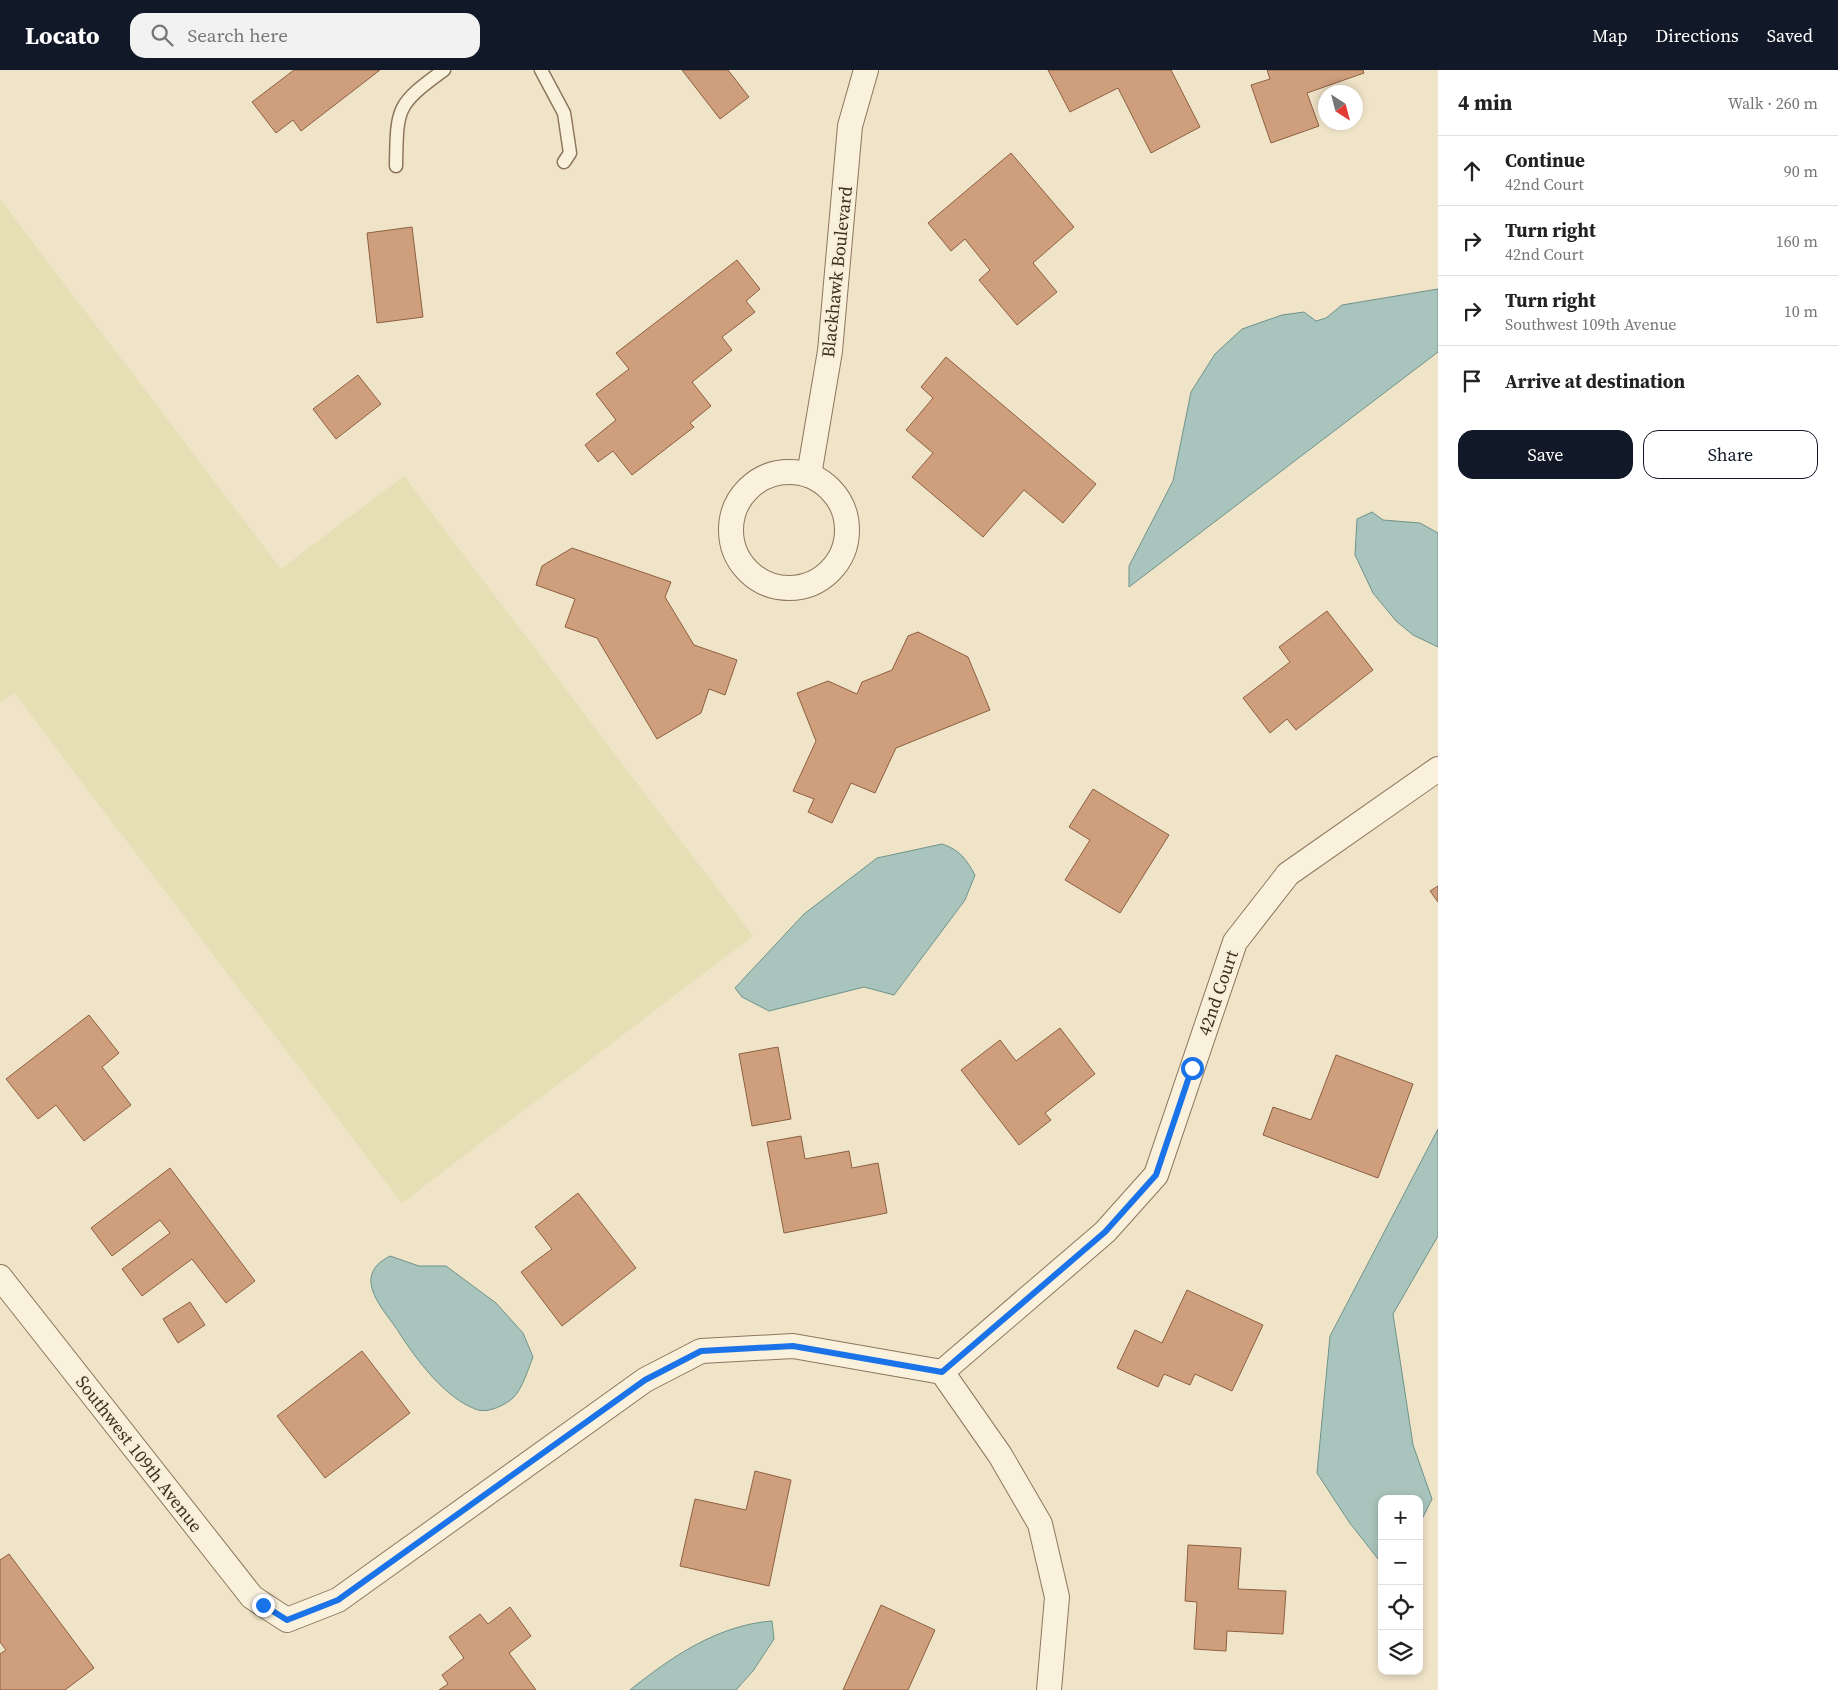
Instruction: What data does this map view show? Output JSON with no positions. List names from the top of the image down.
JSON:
{
  "streets": {
    "street": ["Blackhawk Boulevard", "42nd Court", "Southwest 109th Avenue"]
  },
  "crossings": [
    ["42nd Court", "Southwest 109th Avenue"]
  ],
  "north": "bottom right",
  "page": {
    "header": "Locato",
    "search": "Search here",
    "nav": ["Map", "Directions", "Saved"],
    "heading": ["4 min", "Walk · 260 m"],
    "list": [
      ["Continue", "42nd Court", "90 m"],
      ["Turn right", "42nd Court", "160 m"],
      ["Turn right", "Southwest 109th Avenue", "10 m"],
      "Arrive at destination"
    ],
    "buttons": ["Save", "Share"],
    "map_buttons": ["+", "−"]
  }
}
